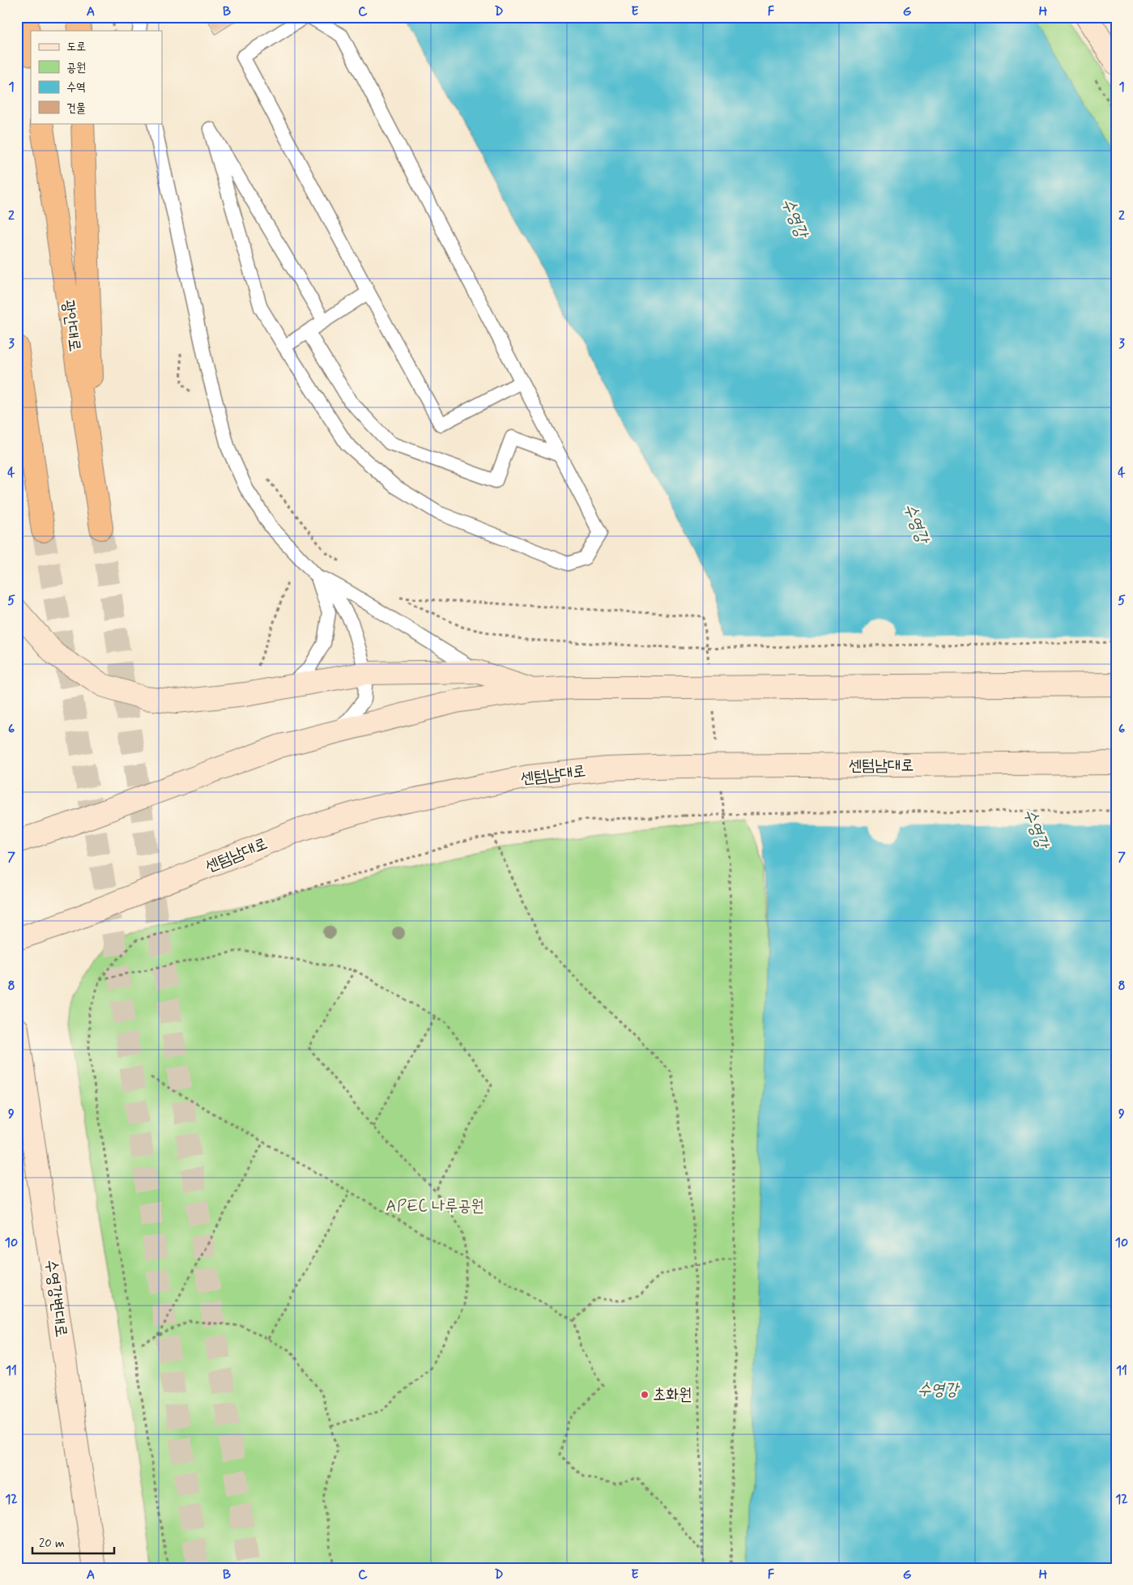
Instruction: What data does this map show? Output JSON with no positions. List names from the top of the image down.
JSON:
{
  "streets": {
    "highway": ["광안대로"],
    "main road": ["센텀남대로", "수영강변대로"]
  },
  "water": ["수영강"],
  "parks": ["APEC 나루공원"],
  "places": ["초화원"],
  "legend": [
    "도로",
    "공원",
    "수역",
    "건물"
  ],
  "scale_bar": "20 m",
  "grid": {
    "columns": [
      "A",
      "B",
      "C",
      "D",
      "E",
      "F",
      "G",
      "H"
    ],
    "rows": [
      "1",
      "2",
      "3",
      "4",
      "5",
      "6",
      "7",
      "8",
      "9",
      "10",
      "11",
      "12"
    ]
  }
}
